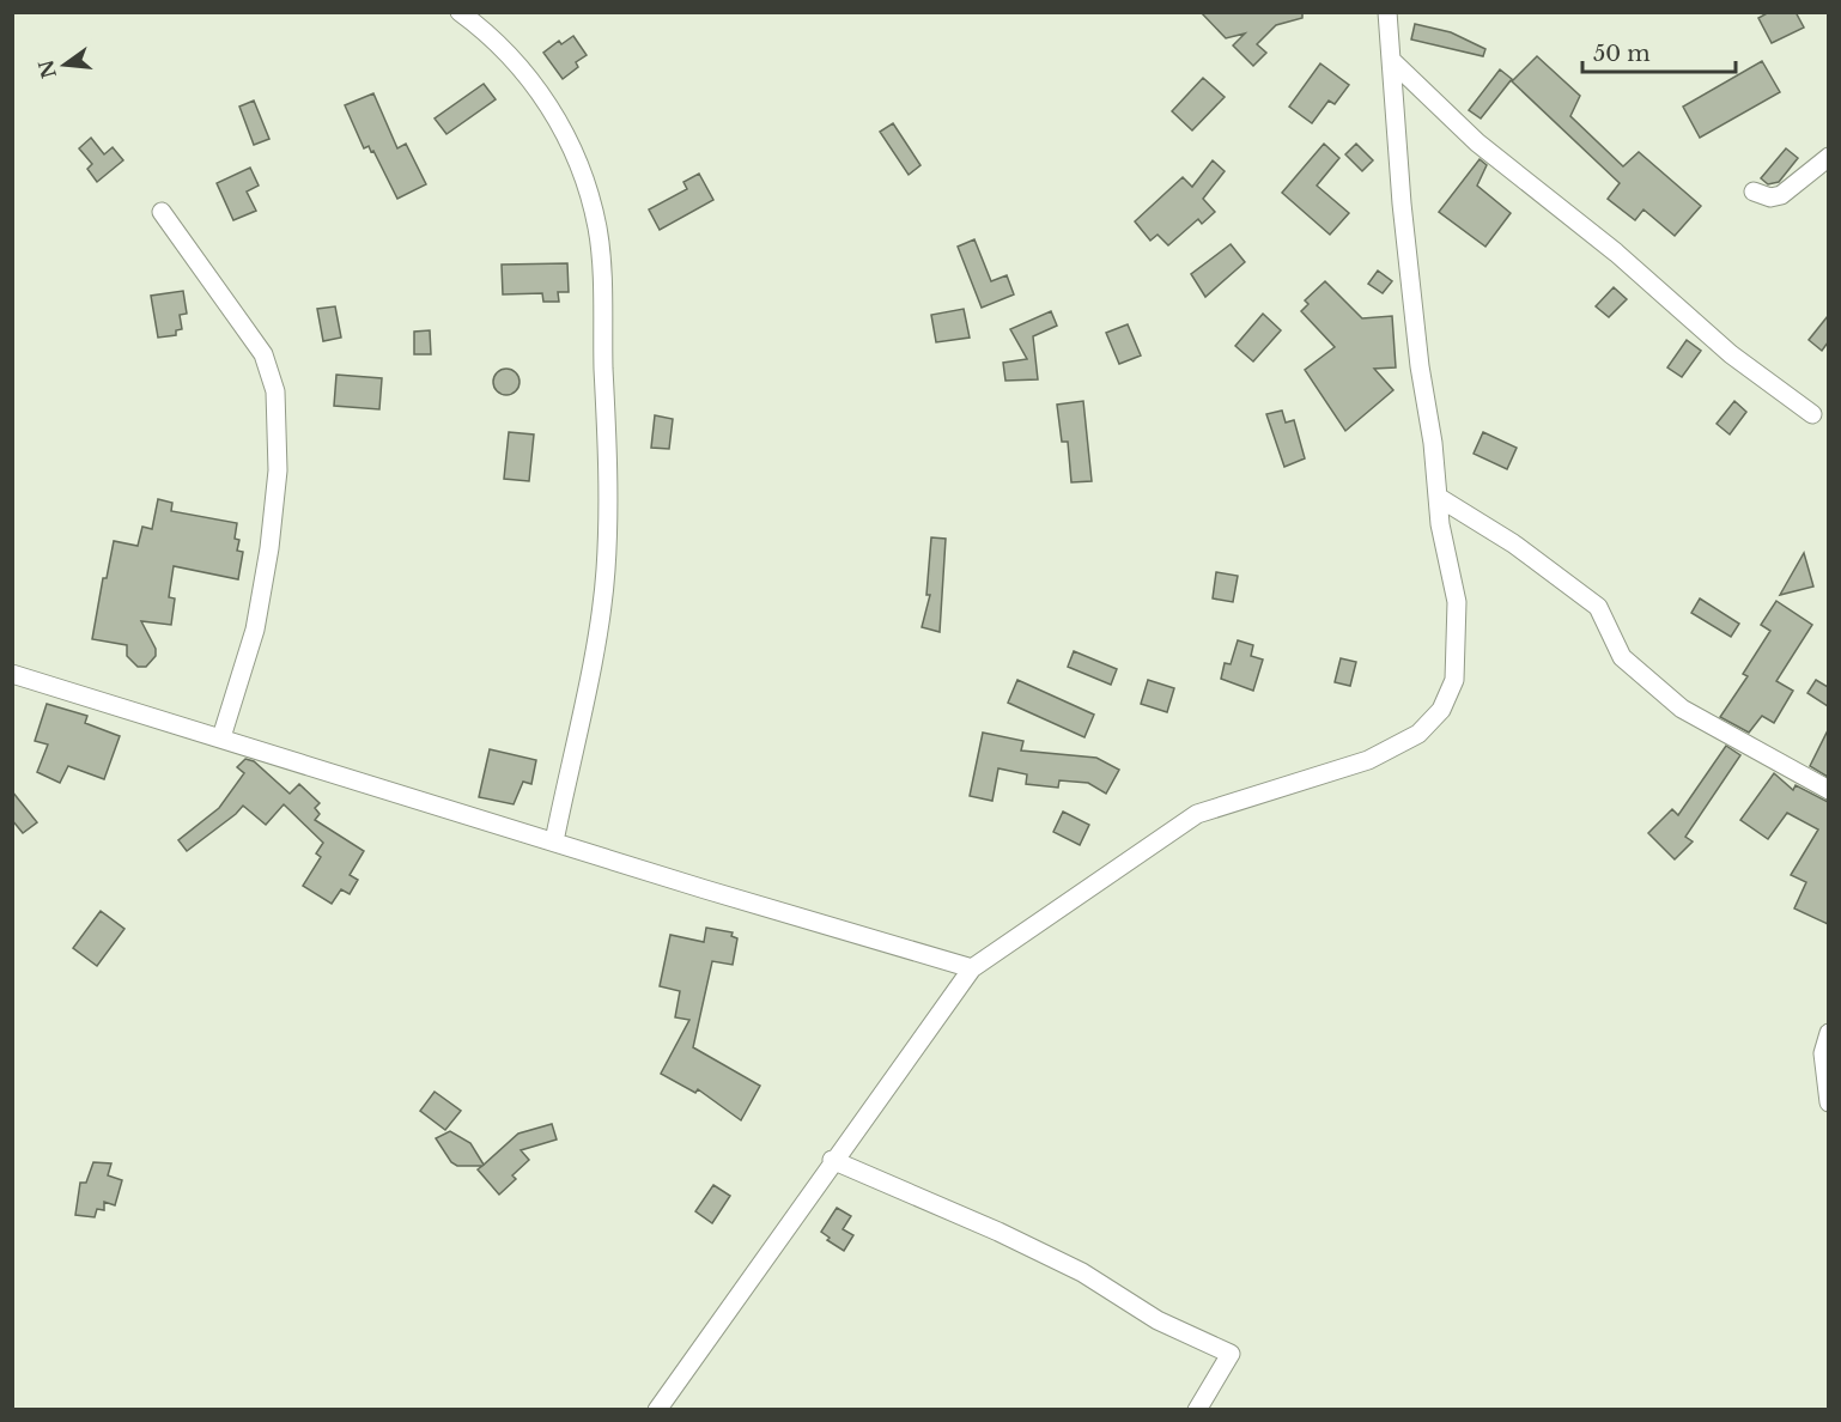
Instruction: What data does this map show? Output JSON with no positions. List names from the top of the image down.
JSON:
{
  "scale_bar": "50 m",
  "north": "left"
}
